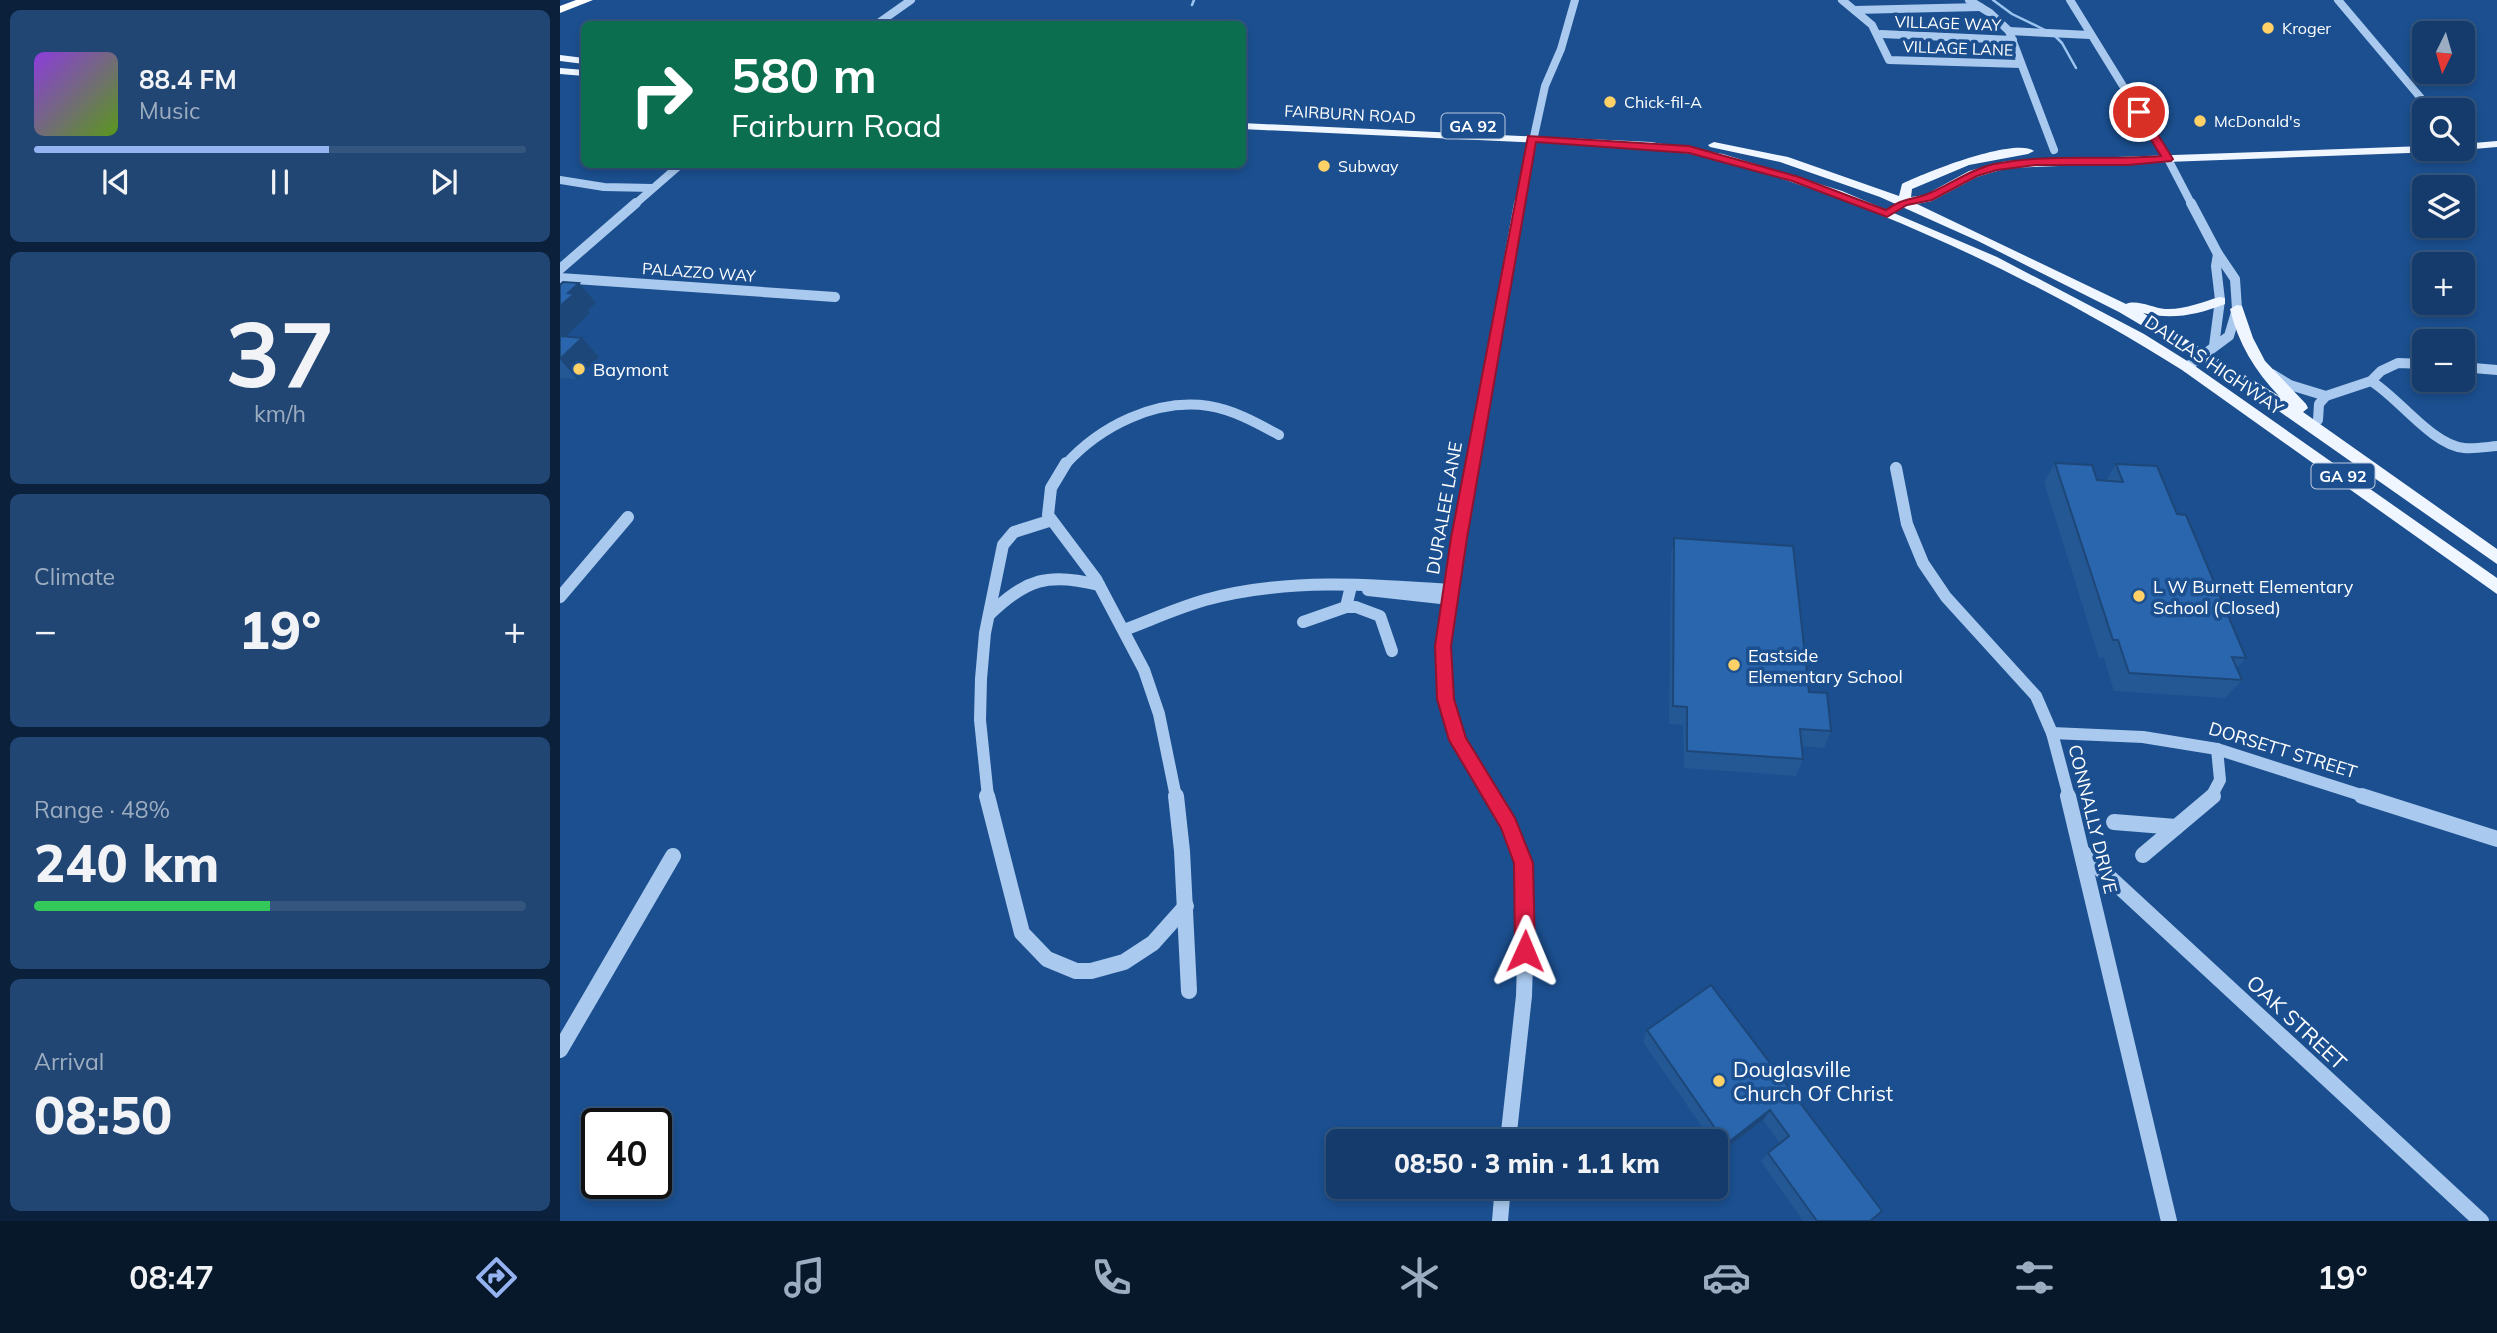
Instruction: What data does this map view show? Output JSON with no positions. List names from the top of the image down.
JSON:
{
  "streets": {
    "main road": ["FAIRBURN ROAD", "GA 92", "DALLAS HIGHWAY"],
    "street": [
      "VILLAGE WAY",
      "VILLAGE LANE",
      "PALAZZO WAY",
      "DURALEE LANE",
      "DORSETT STREET",
      "CONNALLY DRIVE",
      "OAK STREET"
    ]
  },
  "crossings": [
    ["VILLAGE WAY", "VILLAGE LANE"],
    ["FAIRBURN ROAD", "DALLAS HIGHWAY"],
    ["FAIRBURN ROAD", "DURALEE LANE"],
    ["DORSETT STREET", "CONNALLY DRIVE"],
    ["CONNALLY DRIVE", "OAK STREET"]
  ],
  "places": [
    "Kroger",
    "Chick-fil-A",
    "McDonald's",
    "Subway",
    "Baymont",
    "L W Burnett Elementary School (Closed)",
    "Eastside Elementary School",
    "Douglasville Church Of Christ"
  ],
  "north": "bottom",
  "page": {
    "map_buttons": ["+", "−"],
    "turn": ["580 m", "Fairburn Road"],
    "song": ["88.4 FM", "Music"],
    "tile": [
      ["37", "km/h"],
      "Climate",
      ["Range · 48%", "240 km"],
      ["Arrival", "08:50"]
    ],
    "heat": ["−", "19°", "+"],
    "limit": "40",
    "trip": "08:50 · 3 min · 1.1 km",
    "tabs": ["08:47", "19°"]
  }
}
